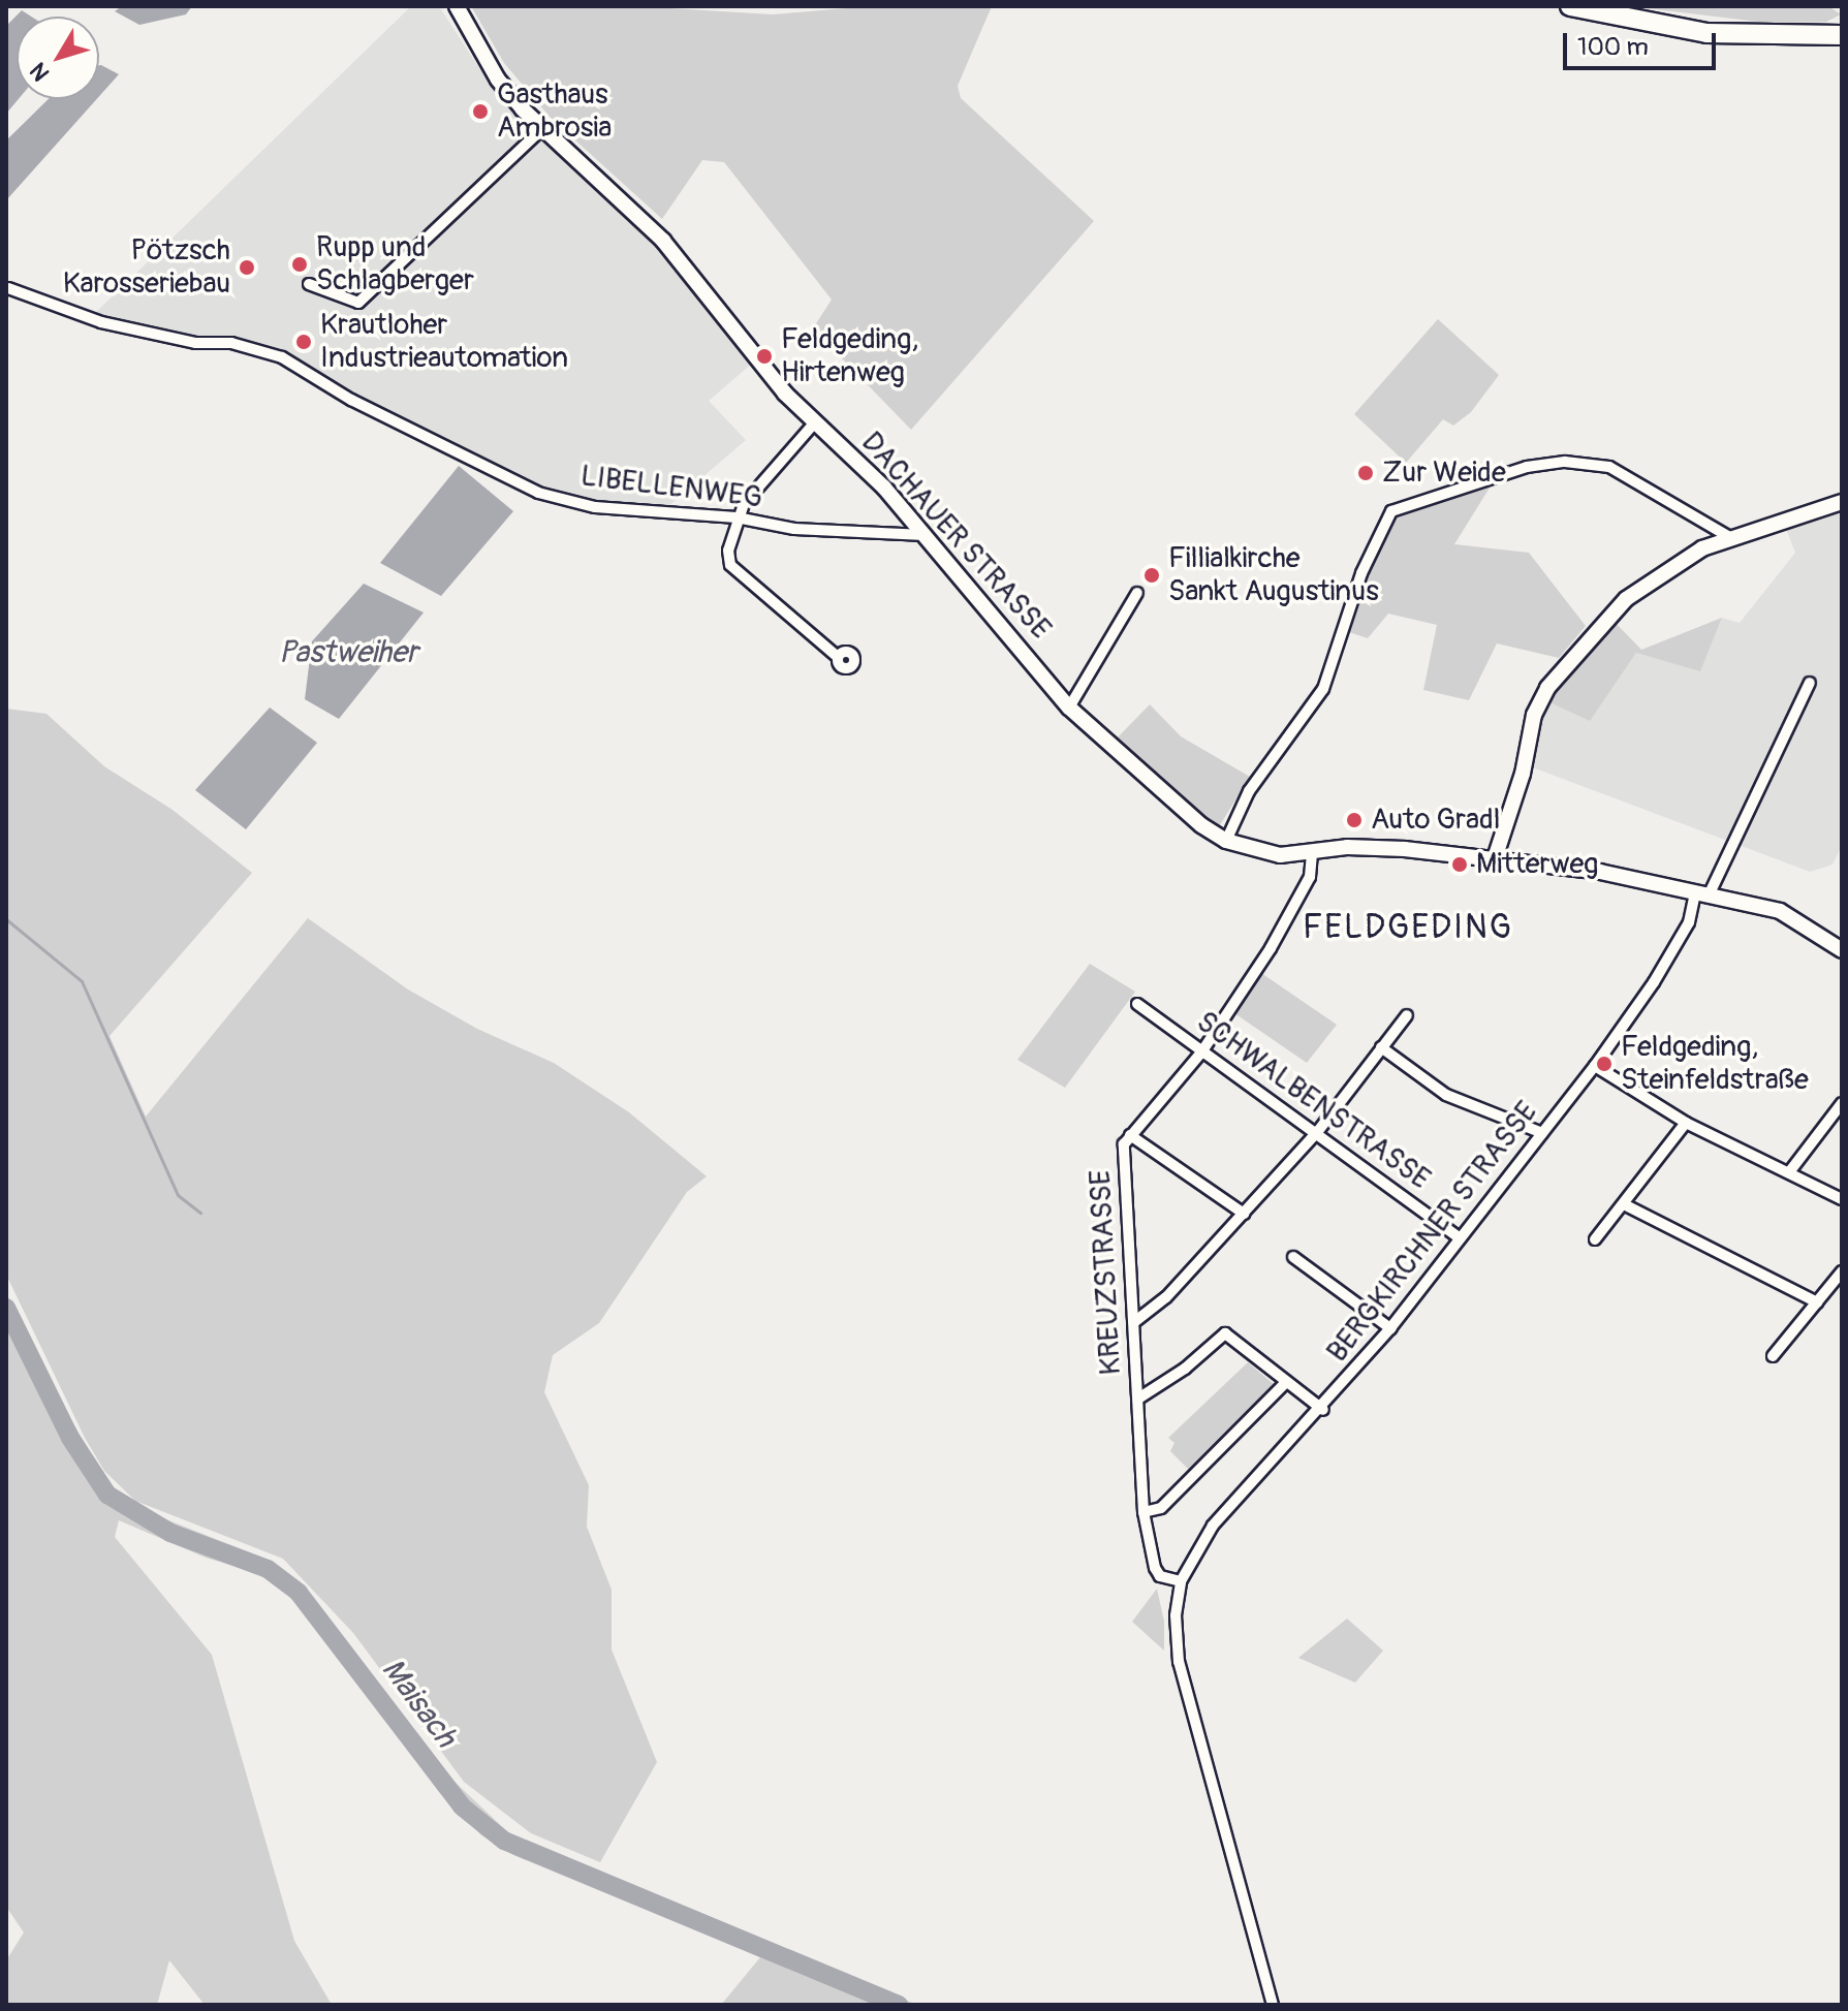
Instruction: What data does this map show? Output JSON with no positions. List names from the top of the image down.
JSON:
{
  "streets": {
    "street": [
      "LIBELLENWEG",
      "DACHAUER STRASSE",
      "SCHWALBENSTRASSE",
      "BERGKIRCHNER STRASSE",
      "KREUZSTRASSE"
    ]
  },
  "crossings": [
    ["LIBELLENWEG", "DACHAUER STRASSE"],
    ["DACHAUER STRASSE", "BERGKIRCHNER STRASSE"],
    ["DACHAUER STRASSE", "KREUZSTRASSE"],
    ["SCHWALBENSTRASSE", "BERGKIRCHNER STRASSE"],
    ["SCHWALBENSTRASSE", "KREUZSTRASSE"],
    ["BERGKIRCHNER STRASSE", "KREUZSTRASSE"]
  ],
  "districts": ["FELDGEDING"],
  "water": ["Pastweiher", "Maisach"],
  "places": [
    "Gasthaus Ambrosia",
    "Rupp und Schlagberger",
    "Pötzsch Karosseriebau",
    "Krautloher Industrieautomation",
    "Feldgeding, Hirtenweg",
    "Zur Weide",
    "Fillialkirche Sankt Augustinus",
    "Auto Gradl",
    "Mitterweg",
    "Feldgeding, Steinfeldstraße"
  ],
  "scale_bar": "100 m",
  "north": "bottom left"
}
